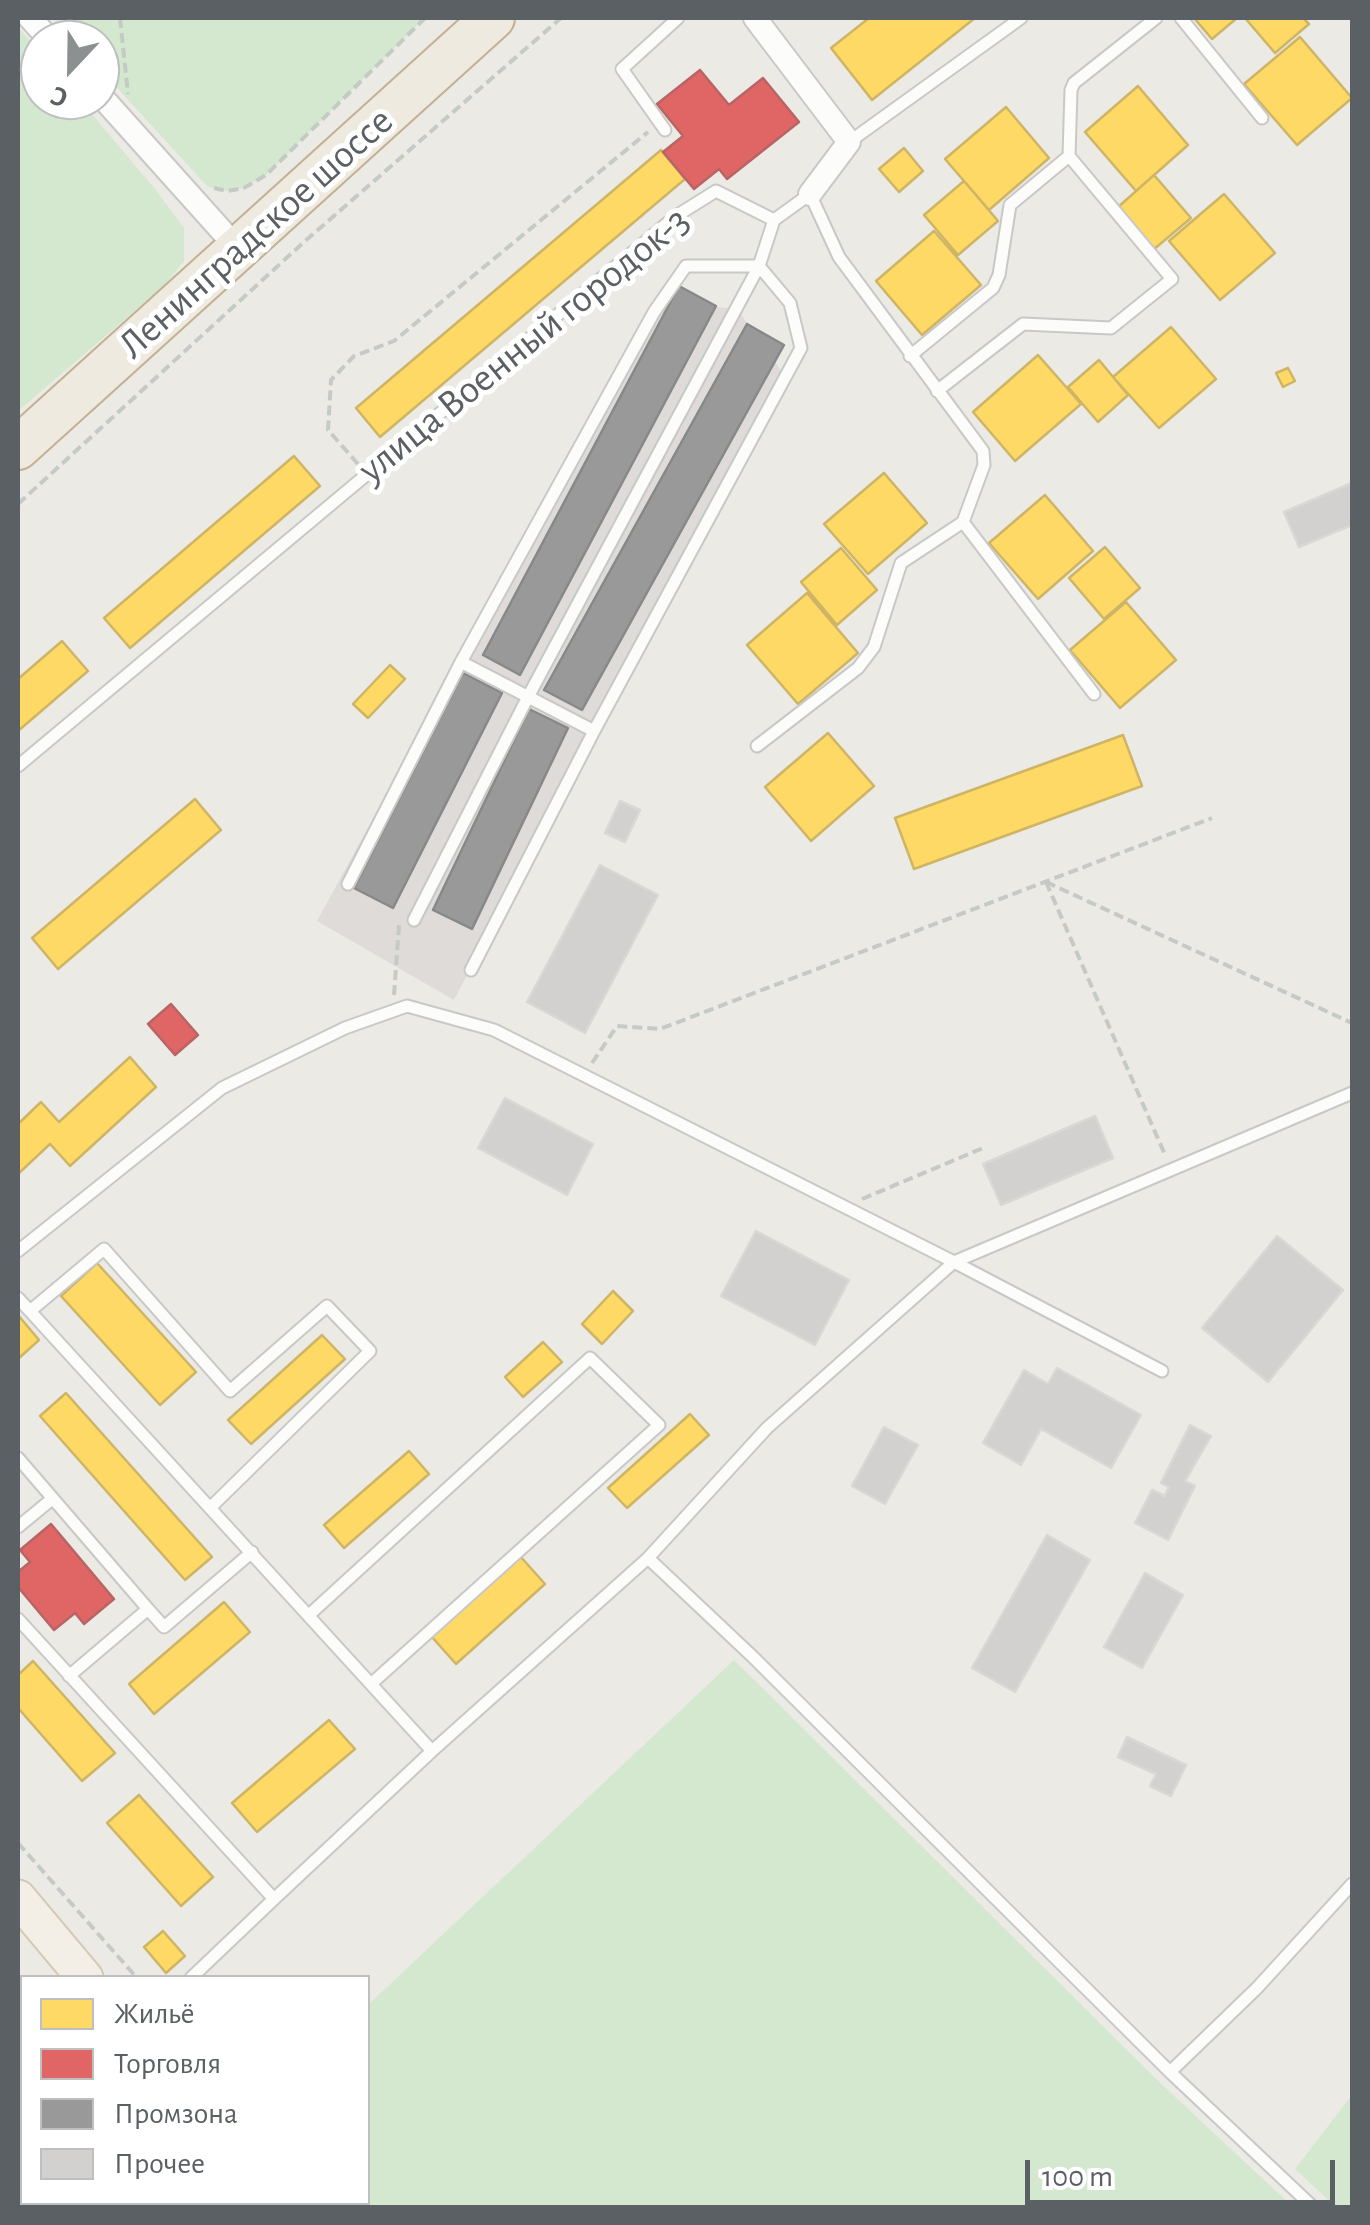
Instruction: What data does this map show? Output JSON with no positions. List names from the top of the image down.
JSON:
{
  "streets": {
    "highway": ["Ленинградское шоссе"],
    "lane": ["улица Военный городок-3"]
  },
  "legend": [
    "Жильё",
    "Торговля",
    "Промзона",
    "Прочее"
  ],
  "scale_bar": "100 m",
  "north": "bottom"
}
